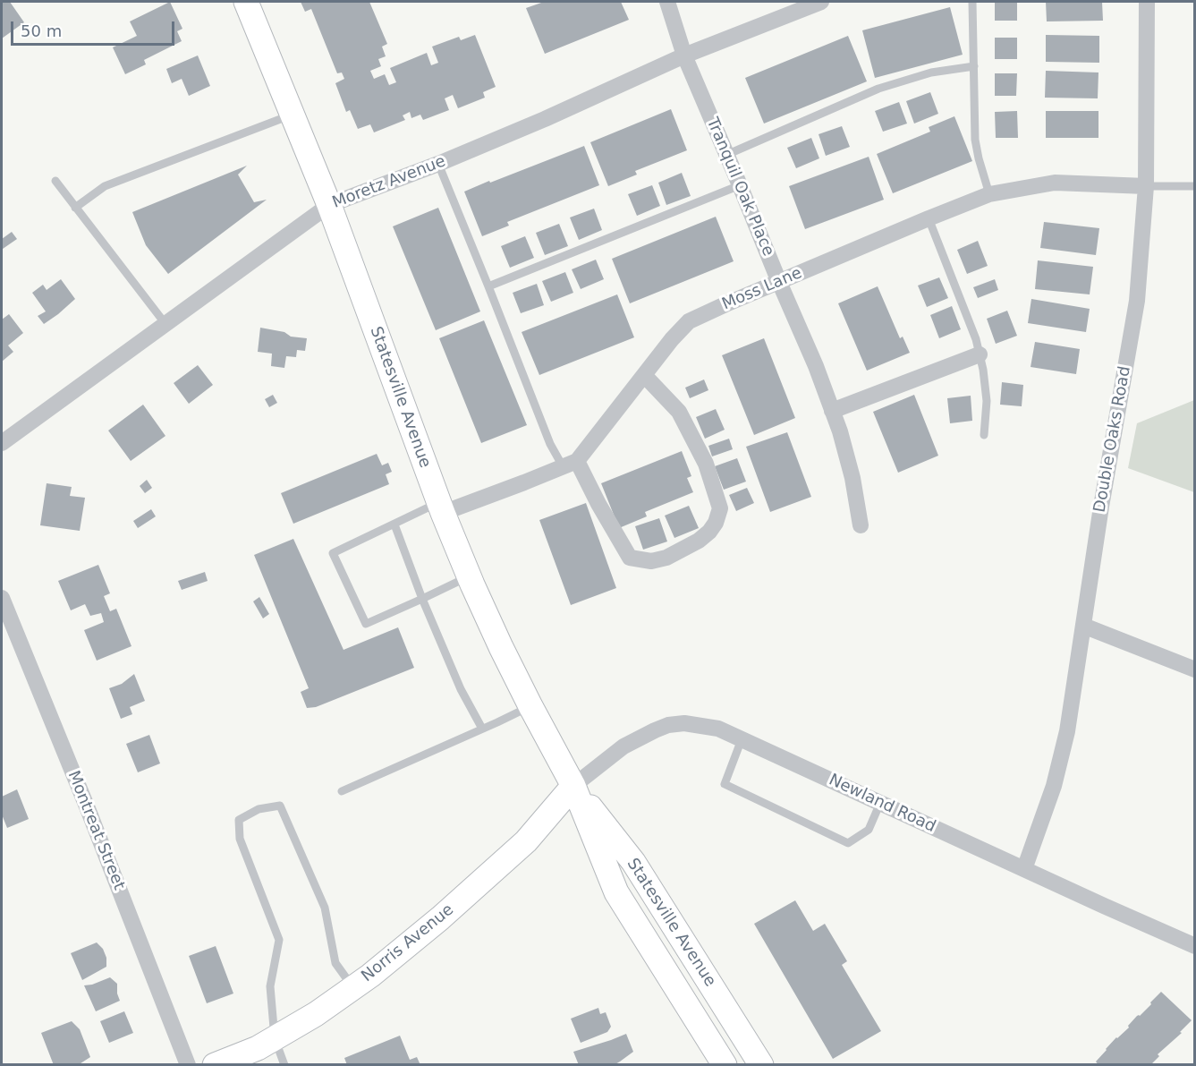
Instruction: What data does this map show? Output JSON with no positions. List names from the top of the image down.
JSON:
{
  "streets": {
    "main road": ["Statesville Avenue", "Norris Avenue"],
    "street": [
      "Moretz Avenue",
      "Tranquil Oak Place",
      "Moss Lane",
      "Double Oaks Road",
      "Newland Road",
      "Montreat Street"
    ]
  },
  "crossings": [
    ["Moretz Avenue", "Tranquil Oak Place"],
    ["Moretz Avenue", "Statesville Avenue"],
    ["Tranquil Oak Place", "Moss Lane"],
    ["Moss Lane", "Double Oaks Road"],
    ["Statesville Avenue", "Newland Road"],
    ["Statesville Avenue", "Norris Avenue"],
    ["Double Oaks Road", "Newland Road"],
    ["Newland Road", "Norris Avenue"]
  ],
  "scale_bar": "50 m"
}
